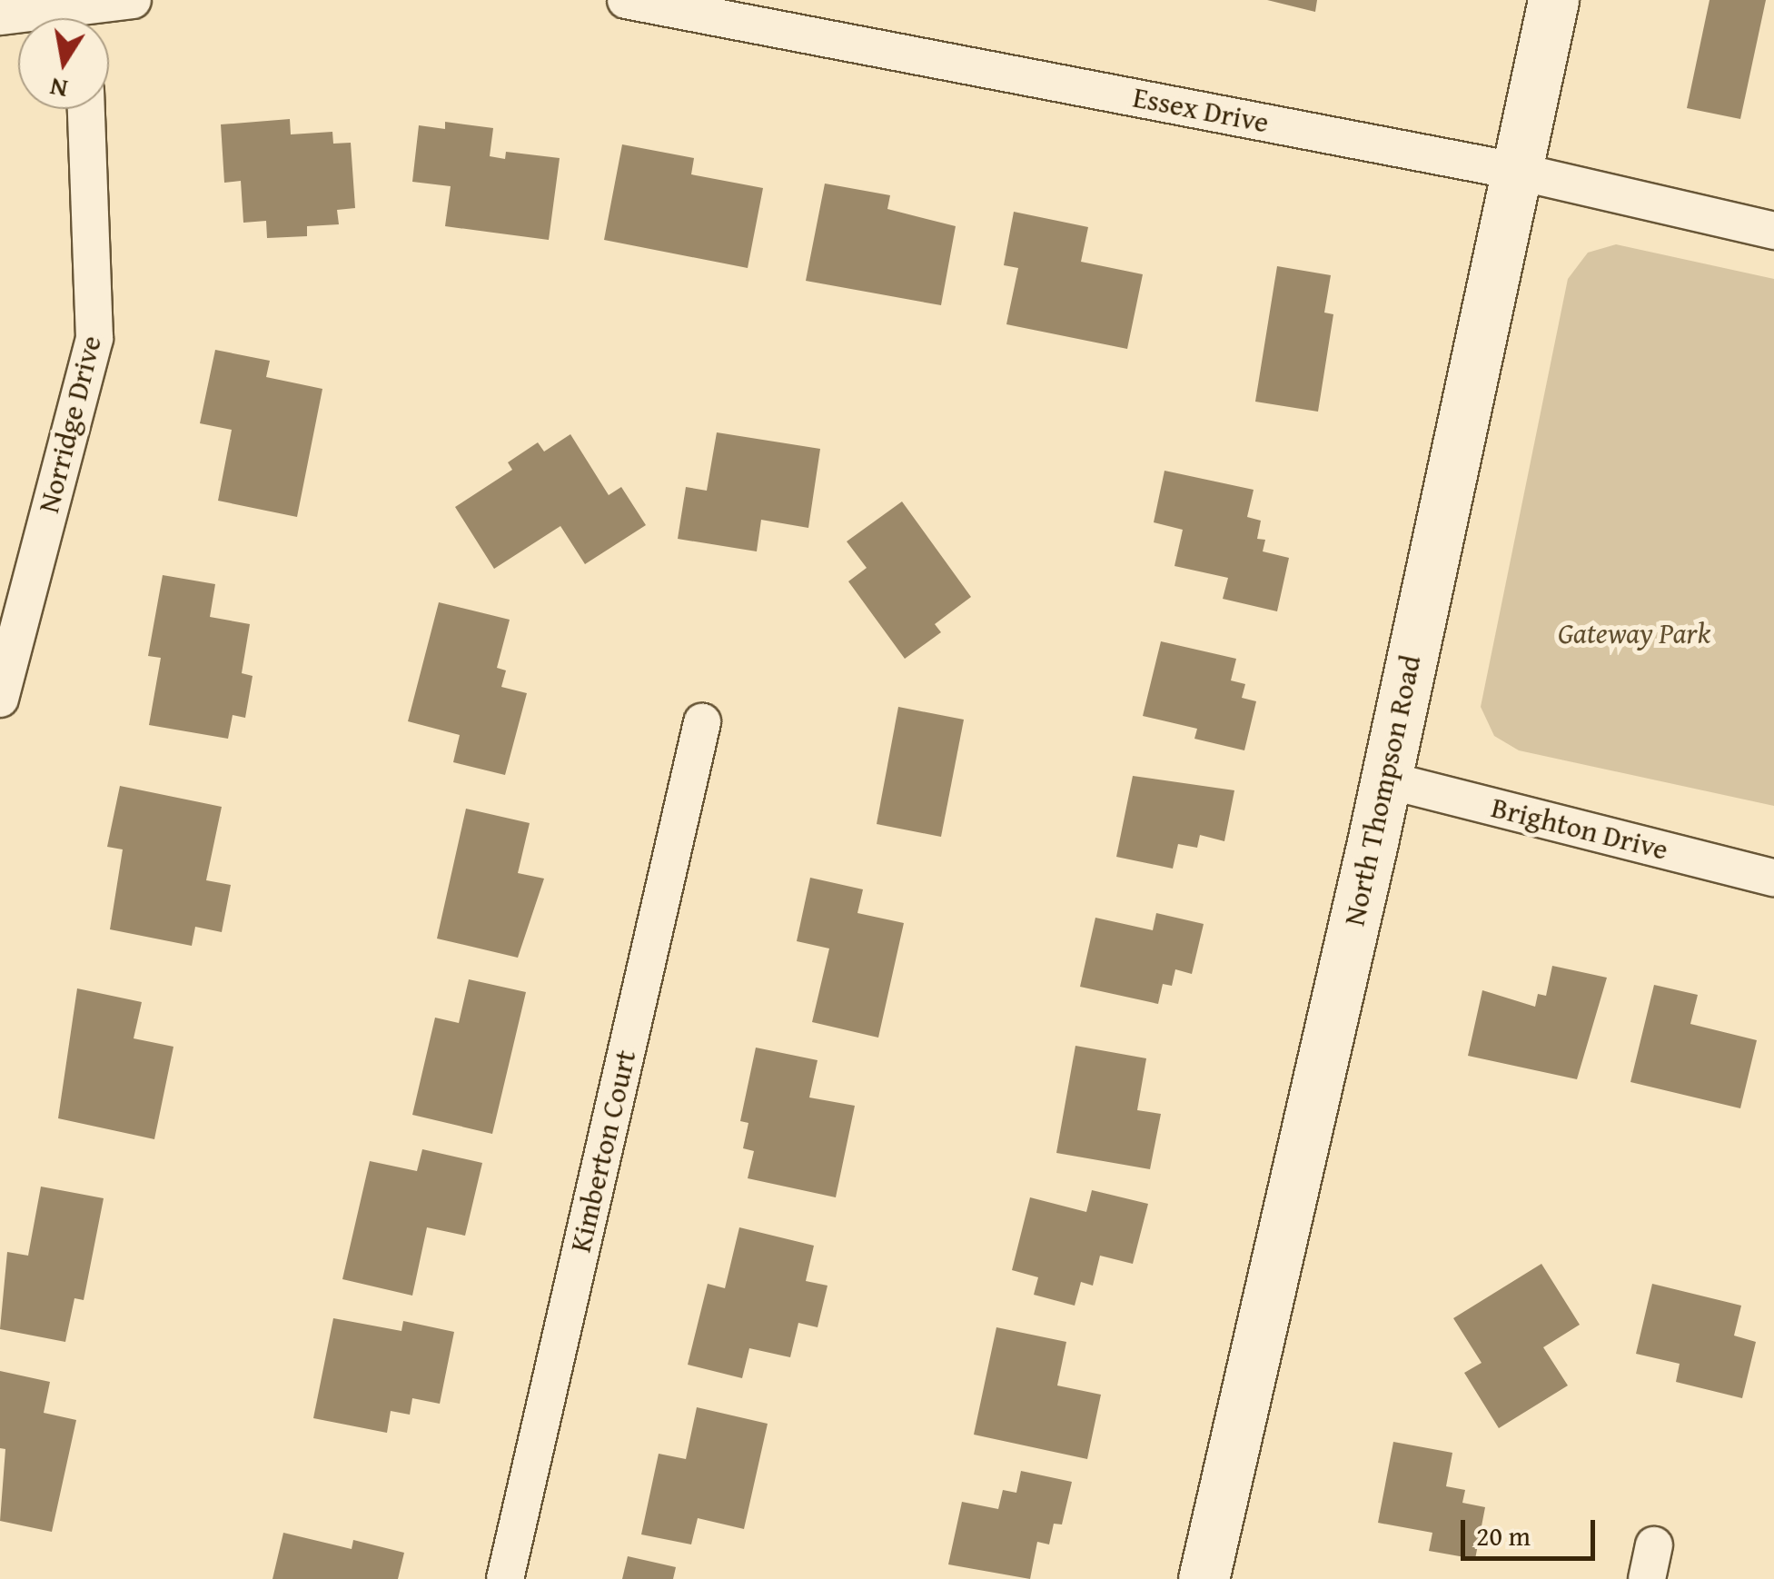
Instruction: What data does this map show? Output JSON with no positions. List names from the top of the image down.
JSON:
{
  "streets": {
    "street": [
      "Essex Drive",
      "Norridge Drive",
      "North Thompson Road",
      "Brighton Drive",
      "Kimberton Court"
    ]
  },
  "crossings": [
    ["Essex Drive", "North Thompson Road"],
    ["North Thompson Road", "Brighton Drive"]
  ],
  "parks": ["Gateway Park"],
  "scale_bar": "20 m",
  "north": "bottom"
}
